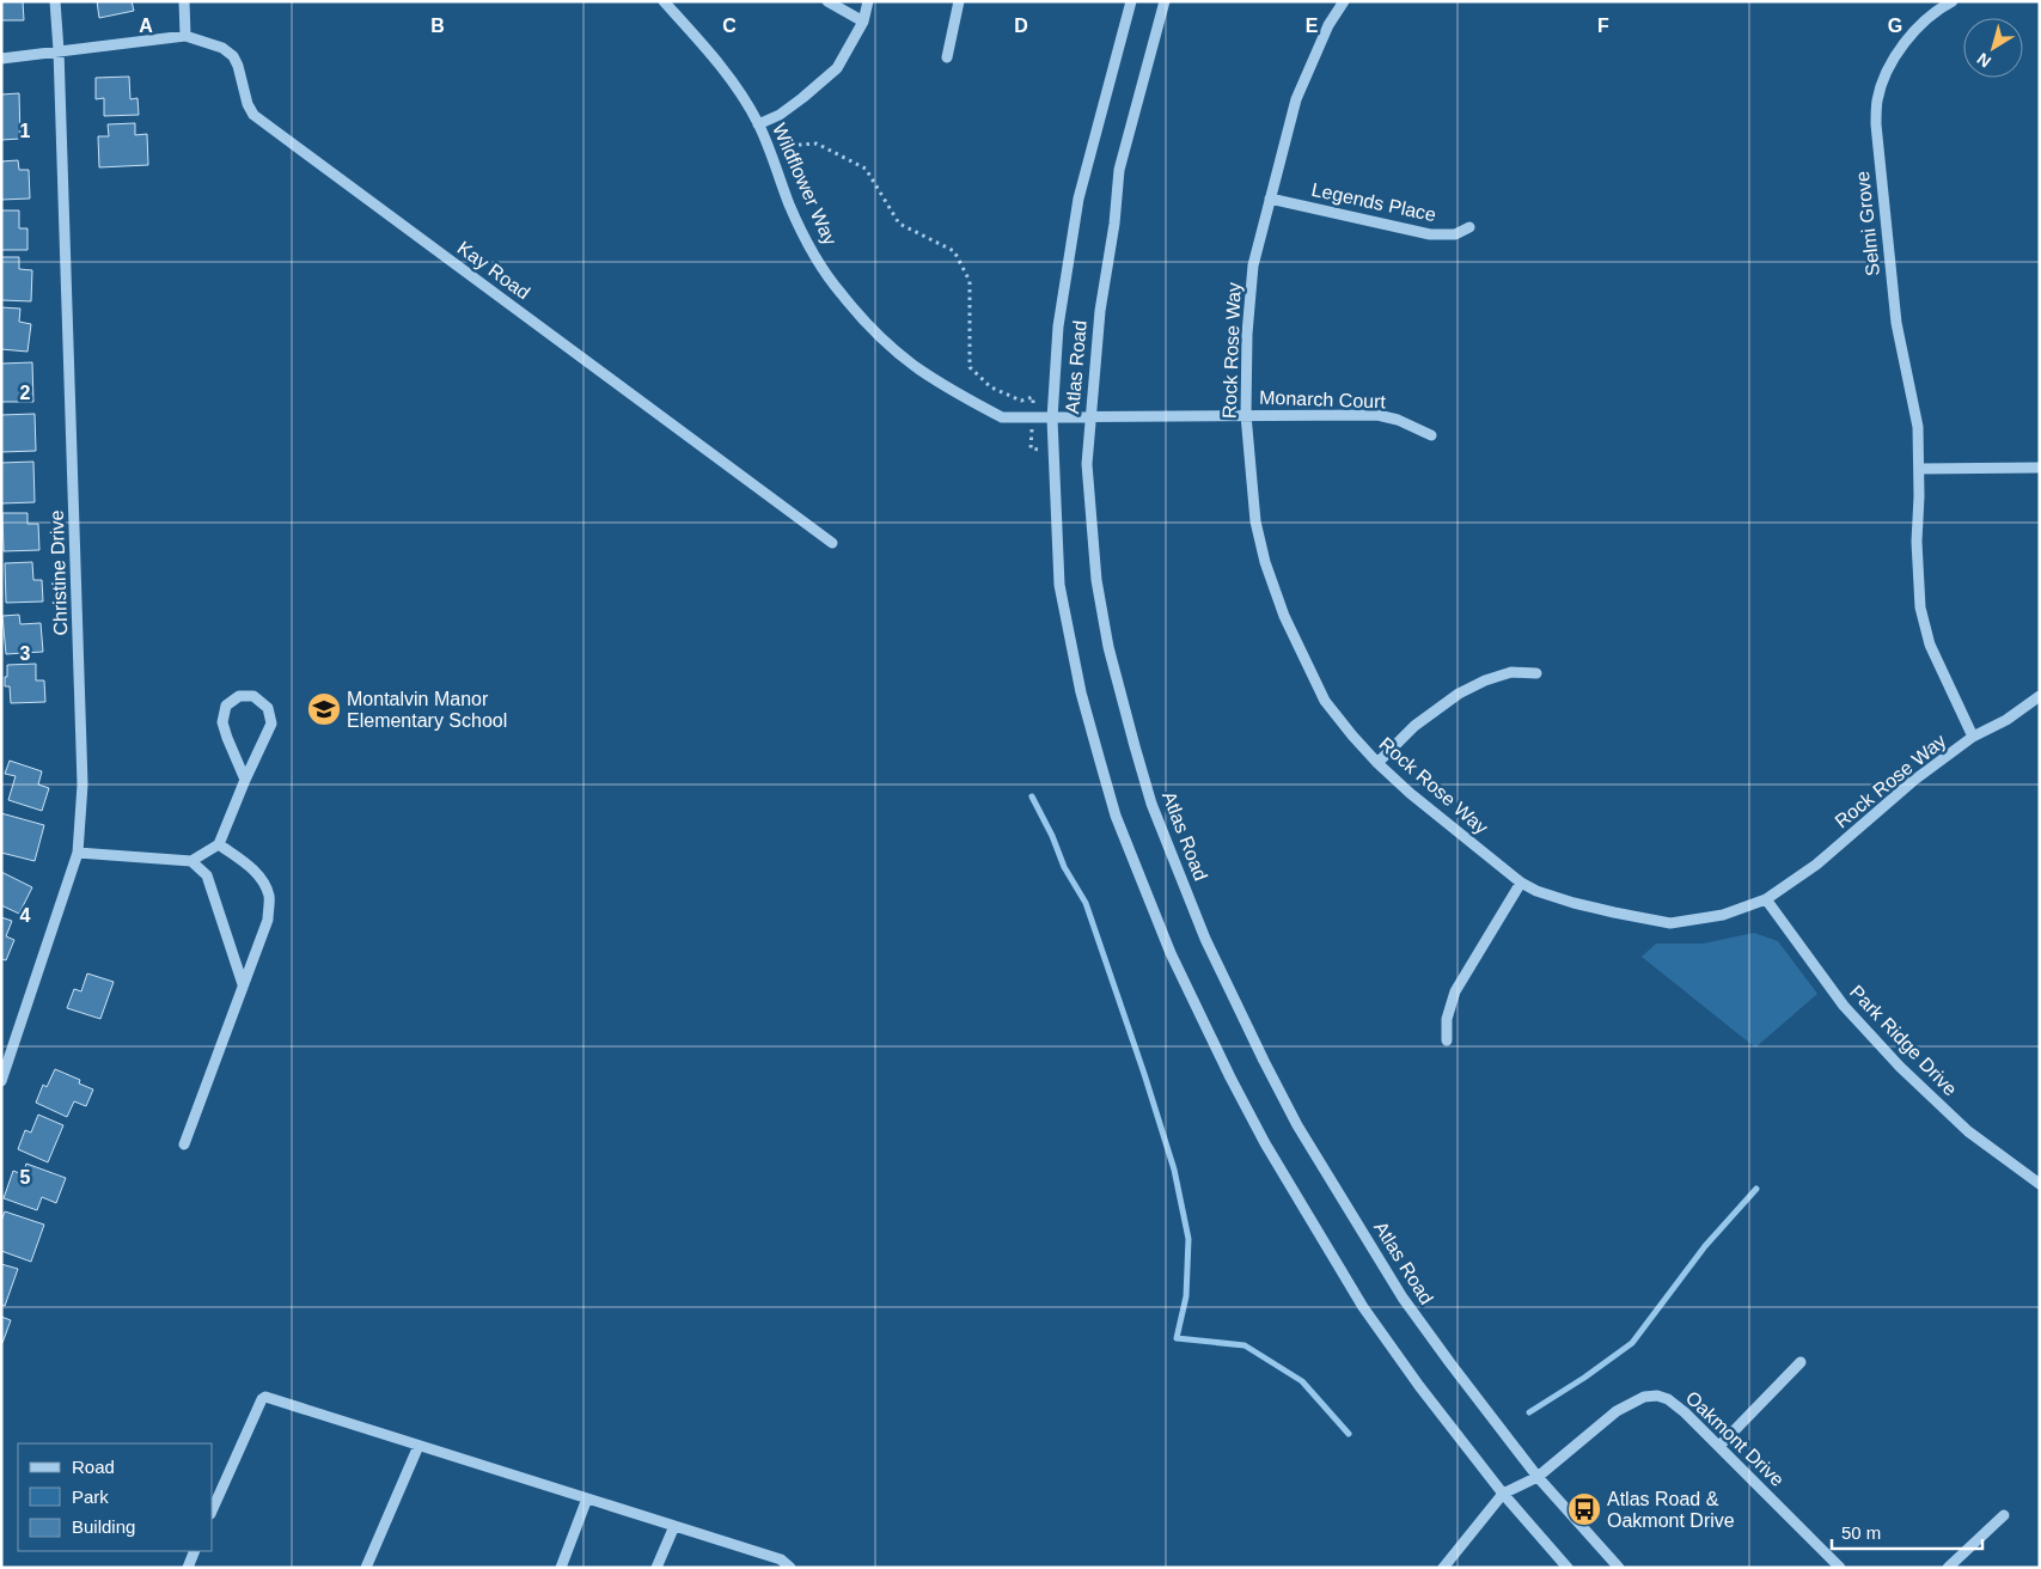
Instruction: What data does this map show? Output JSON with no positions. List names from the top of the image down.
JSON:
{
  "streets": {
    "street": [
      "Wildflower Way",
      "Legends Place",
      "Selmi Grove",
      "Kay Road",
      "Rock Rose Way",
      "Atlas Road",
      "Monarch Court",
      "Christine Drive",
      "Park Ridge Drive",
      "Oakmont Drive"
    ]
  },
  "crossings": [
    ["Wildflower Way", "Atlas Road"],
    ["Wildflower Way", "Monarch Court"],
    ["Legends Place", "Rock Rose Way"],
    ["Selmi Grove", "Rock Rose Way"],
    ["Rock Rose Way", "Monarch Court"],
    ["Rock Rose Way", "Park Ridge Drive"],
    ["Atlas Road", "Monarch Court"],
    ["Atlas Road", "Oakmont Drive"]
  ],
  "places": {
    "school or university": ["Montalvin Manor Elementary School"],
    "bus stop": ["Atlas Road & Oakmont Drive"]
  },
  "legend": ["Road", "Park", "Building"],
  "scale_bar": "50 m",
  "north": "bottom left",
  "grid": {
    "columns": [
      "A",
      "B",
      "C",
      "D",
      "E",
      "F",
      "G"
    ],
    "rows": [
      "1",
      "2",
      "3",
      "4",
      "5"
    ]
  }
}
